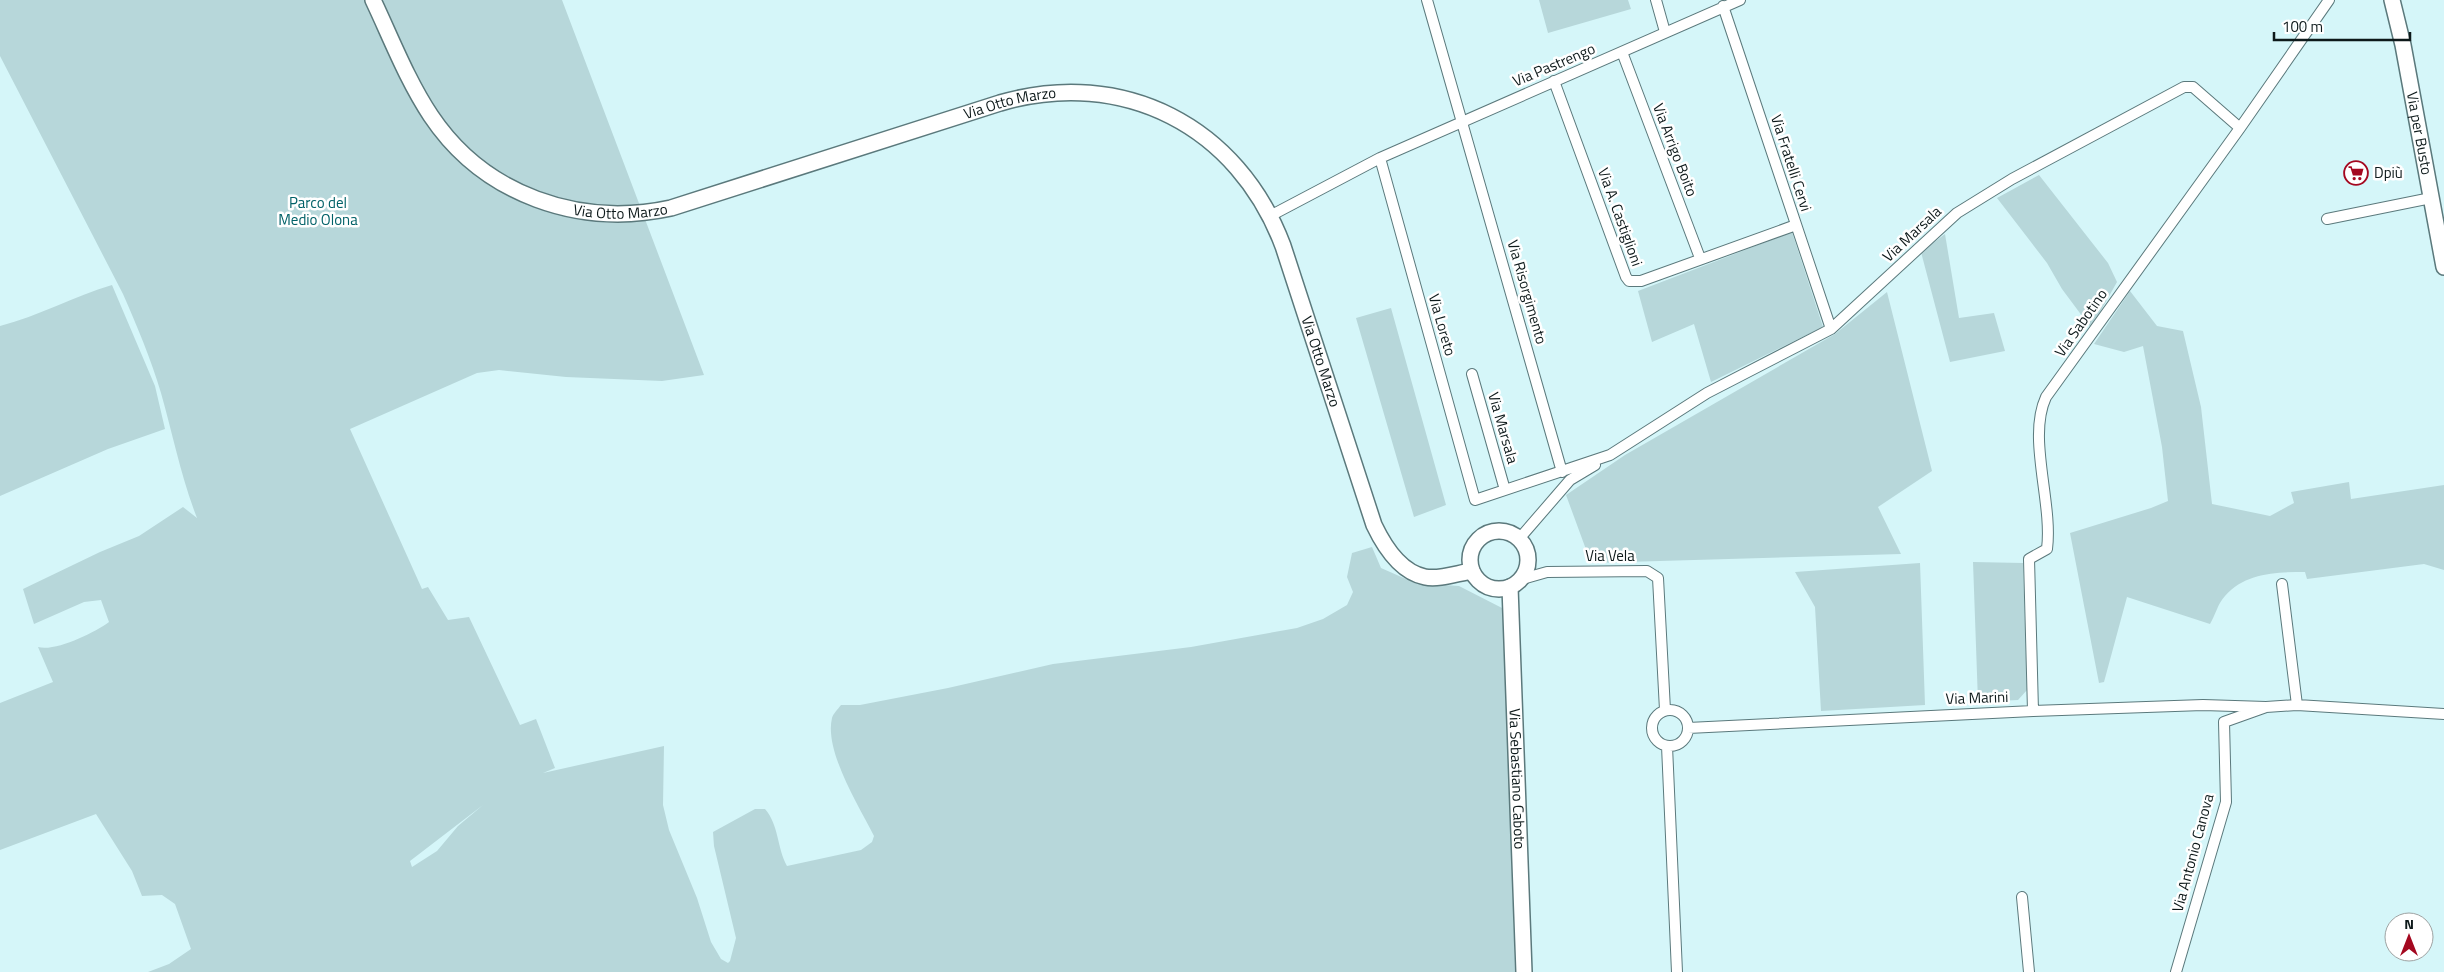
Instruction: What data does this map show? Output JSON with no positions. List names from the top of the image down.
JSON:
{
  "streets": {
    "street": [
      "Via Pastrengo",
      "Via Otto Marzo",
      "Via per Busto",
      "Via Arrigo Boito",
      "Via Fratelli Cervi",
      "Via A. Castiglioni",
      "Via Marsala",
      "Via Risorgimento",
      "Via Sabotino",
      "Via Loreto",
      "Via Vela",
      "Via Marini",
      "Via Sebastiano Caboto",
      "Via Antonio Canova"
    ]
  },
  "crossings": [
    ["Via Pastrengo", "Via Otto Marzo"],
    ["Via Pastrengo", "Via Arrigo Boito"],
    ["Via Pastrengo", "Via Fratelli Cervi"],
    ["Via Pastrengo", "Via A. Castiglioni"],
    ["Via Pastrengo", "Via Risorgimento"],
    ["Via Pastrengo", "Via Loreto"],
    ["Via Otto Marzo", "Via Marsala"],
    ["Via Otto Marzo", "Via Vela"],
    ["Via Otto Marzo", "Via Sebastiano Caboto"],
    ["Via Arrigo Boito", "Via A. Castiglioni"],
    ["Via Fratelli Cervi", "Via A. Castiglioni"],
    ["Via Fratelli Cervi", "Via Marsala"],
    ["Via Marsala", "Via Risorgimento"],
    ["Via Marsala", "Via Sabotino"],
    ["Via Marsala", "Via Loreto"],
    ["Via Marsala", "Via Vela"],
    ["Via Marsala", "Via Sebastiano Caboto"],
    ["Via Sabotino", "Via Marini"],
    ["Via Vela", "Via Marini"],
    ["Via Vela", "Via Sebastiano Caboto"],
    ["Via Marini", "Via Antonio Canova"]
  ],
  "parks": ["Parco del Medio Olona"],
  "places": {
    "supermarket": ["Dpiù"]
  },
  "scale_bar": "100 m",
  "north": "top"
}
